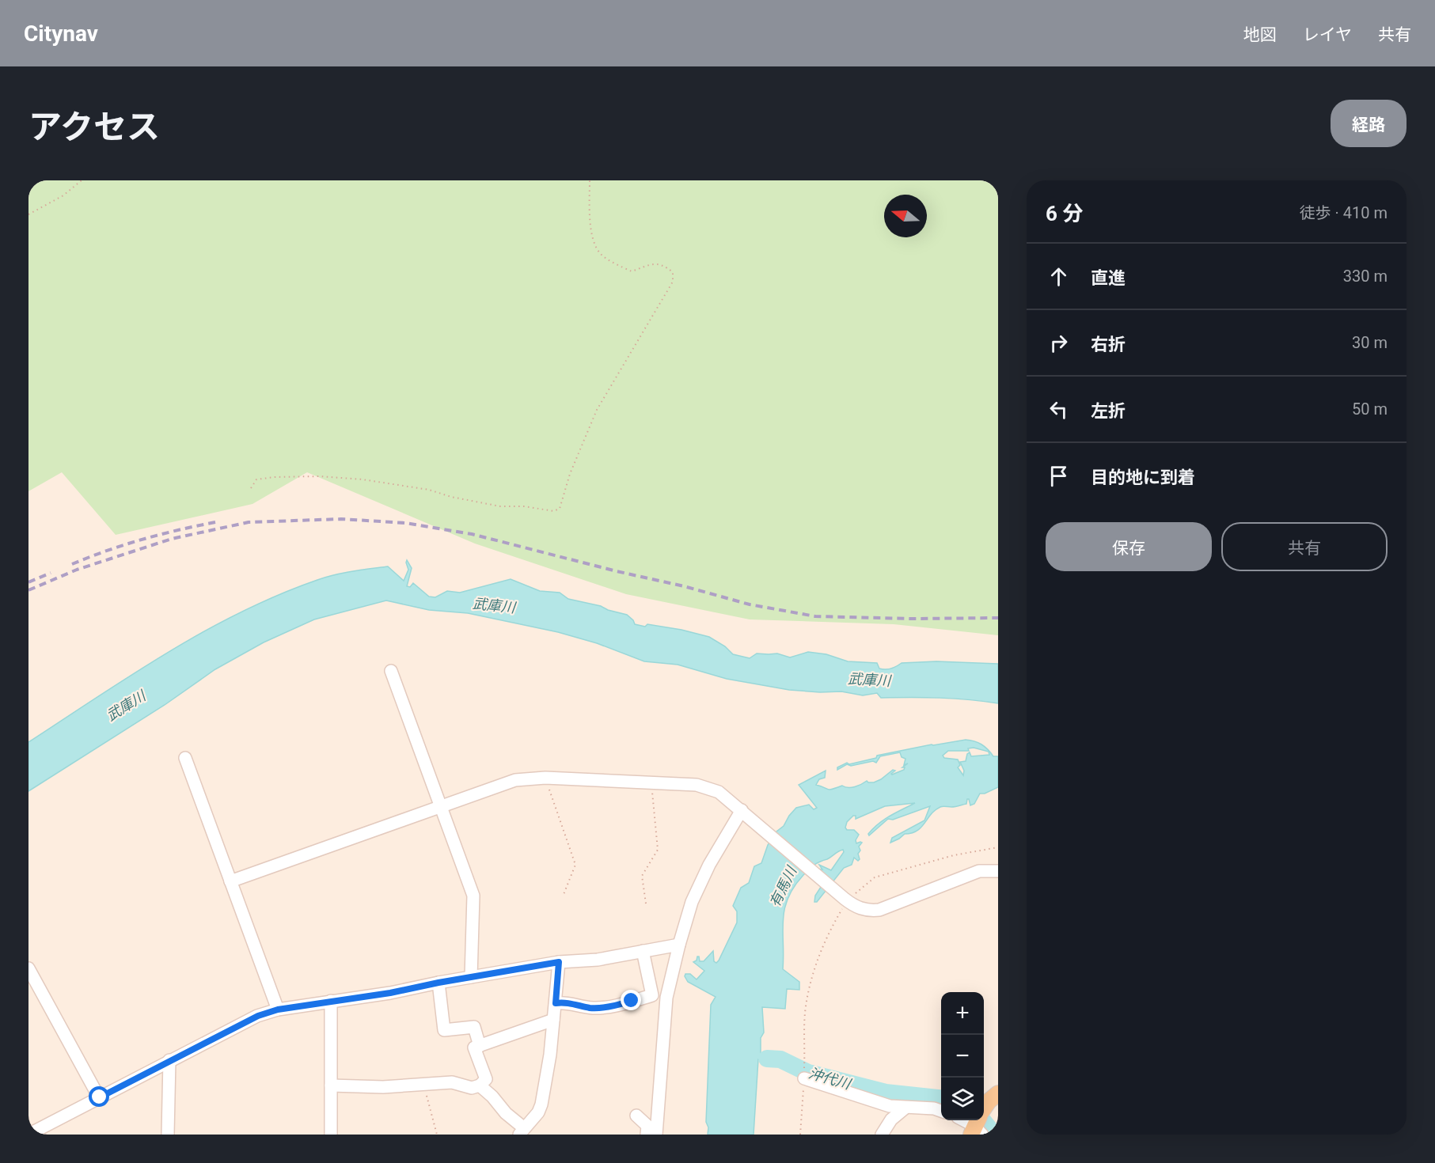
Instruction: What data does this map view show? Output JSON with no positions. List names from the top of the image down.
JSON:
{
  "water": ["武庫川", "有馬川", "沖代川"],
  "north": "left",
  "page": {
    "header": "Citynav",
    "nav": ["地図", "レイヤ", "共有"],
    "title": "アクセス",
    "buttons": [
      "経路",
      ["保存", "共有"]
    ],
    "heading": ["6 分", "徒歩 · 410 m"],
    "list": [
      ["直進", "330 m"],
      ["右折", "30 m"],
      ["左折", "50 m"],
      "目的地に到着"
    ],
    "map_buttons": ["+", "−"]
  }
}
